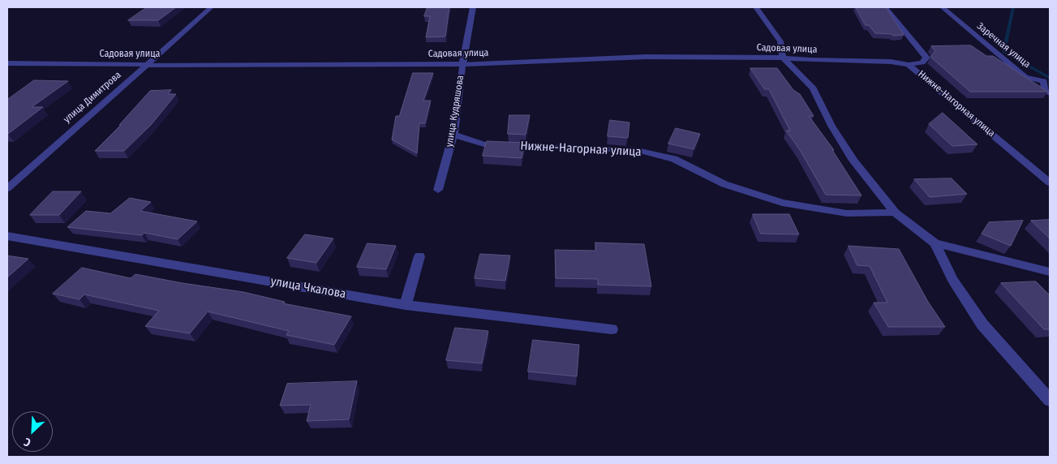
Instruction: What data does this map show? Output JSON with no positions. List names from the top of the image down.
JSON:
{
  "streets": {
    "street": [
      "Заречная улица",
      "Садовая улица",
      "улица Димитрова",
      "Нижне-Нагорная улица",
      "улица Кудряшова",
      "улица Чкалова"
    ]
  },
  "crossings": [
    ["Садовая улица", "улица Димитрова"],
    ["Садовая улица", "Нижне-Нагорная улица"],
    ["Садовая улица", "улица Кудряшова"],
    ["Нижне-Нагорная улица", "улица Кудряшова"]
  ],
  "north": "bottom left"
}
